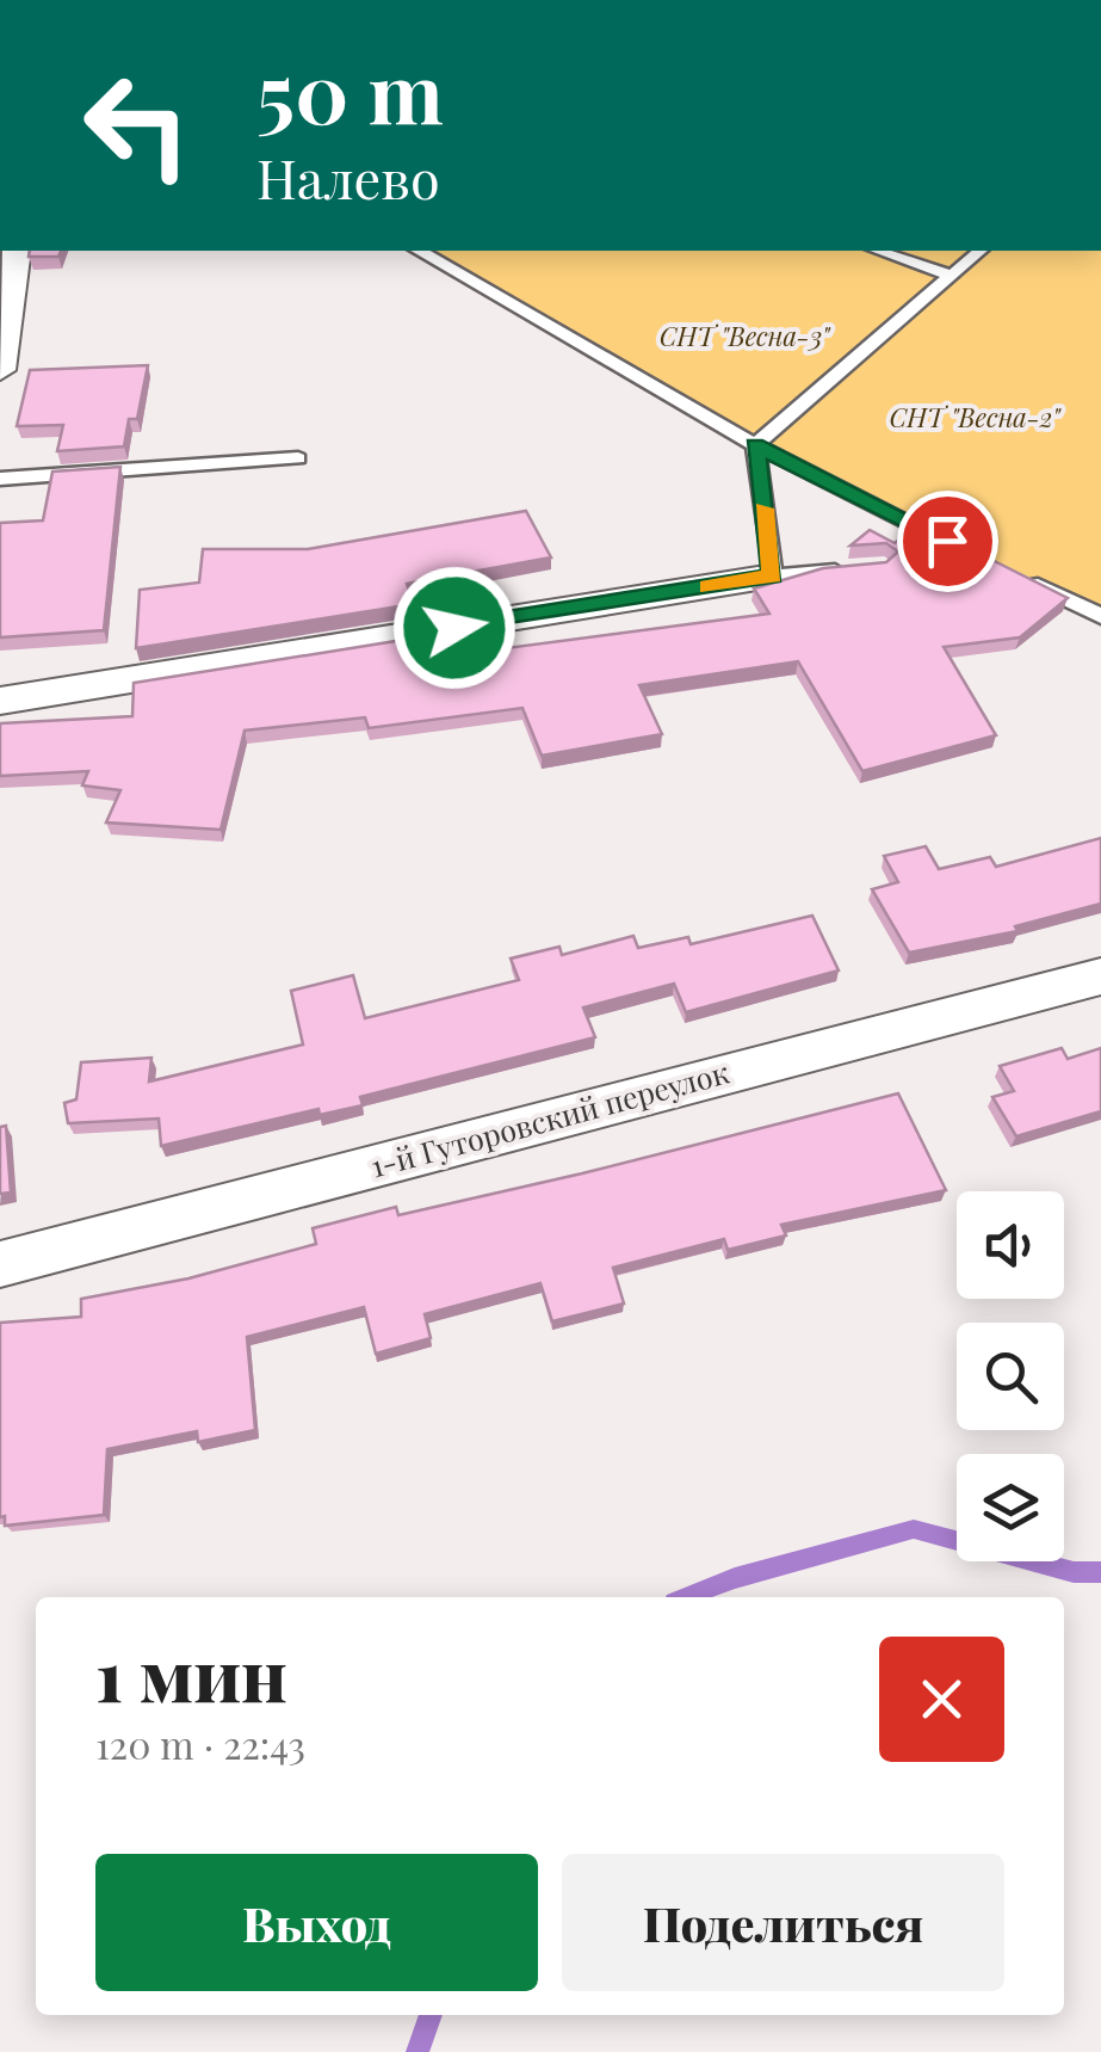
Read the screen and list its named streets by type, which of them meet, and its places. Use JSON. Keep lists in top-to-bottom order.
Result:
{
  "streets": {
    "street": ["1-й Гуторовский переулок"]
  },
  "parks": ["СНТ \"Весна-3\"", "СНТ \"Весна-2\""],
  "page": {
    "turn": ["50 m", "Налево"],
    "heading": ["1 мин", "120 m · 22:43"],
    "buttons": ["Выход", "Поделиться"]
  }
}
